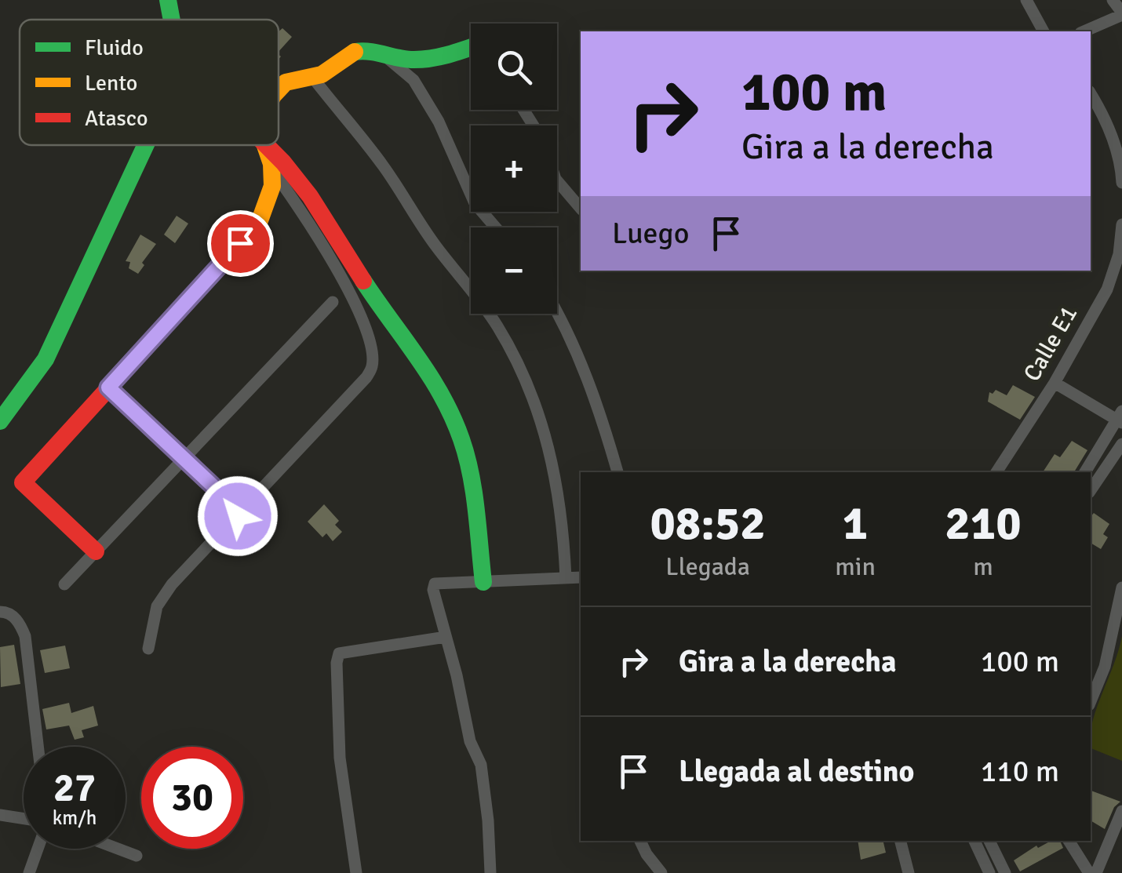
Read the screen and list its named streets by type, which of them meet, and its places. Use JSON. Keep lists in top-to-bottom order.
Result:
{
  "streets": {
    "street": ["Calle E1"]
  },
  "legend": ["Fluido", "Lento", "Atasco"],
  "page": {
    "map_buttons": ["+", "−"],
    "turn": ["100 m", "Gira a la derecha"],
    "then": "Luego",
    "eta": [
      "08:52",
      "Llegada",
      "1",
      "min",
      "210",
      "m"
    ],
    "list": [
      {
        "name": "Gira a la derecha",
        "value": "100 m"
      },
      {
        "name": "Llegada al destino",
        "value": "110 m"
      }
    ],
    "speed": "27 km/h",
    "limit": "30"
  }
}
